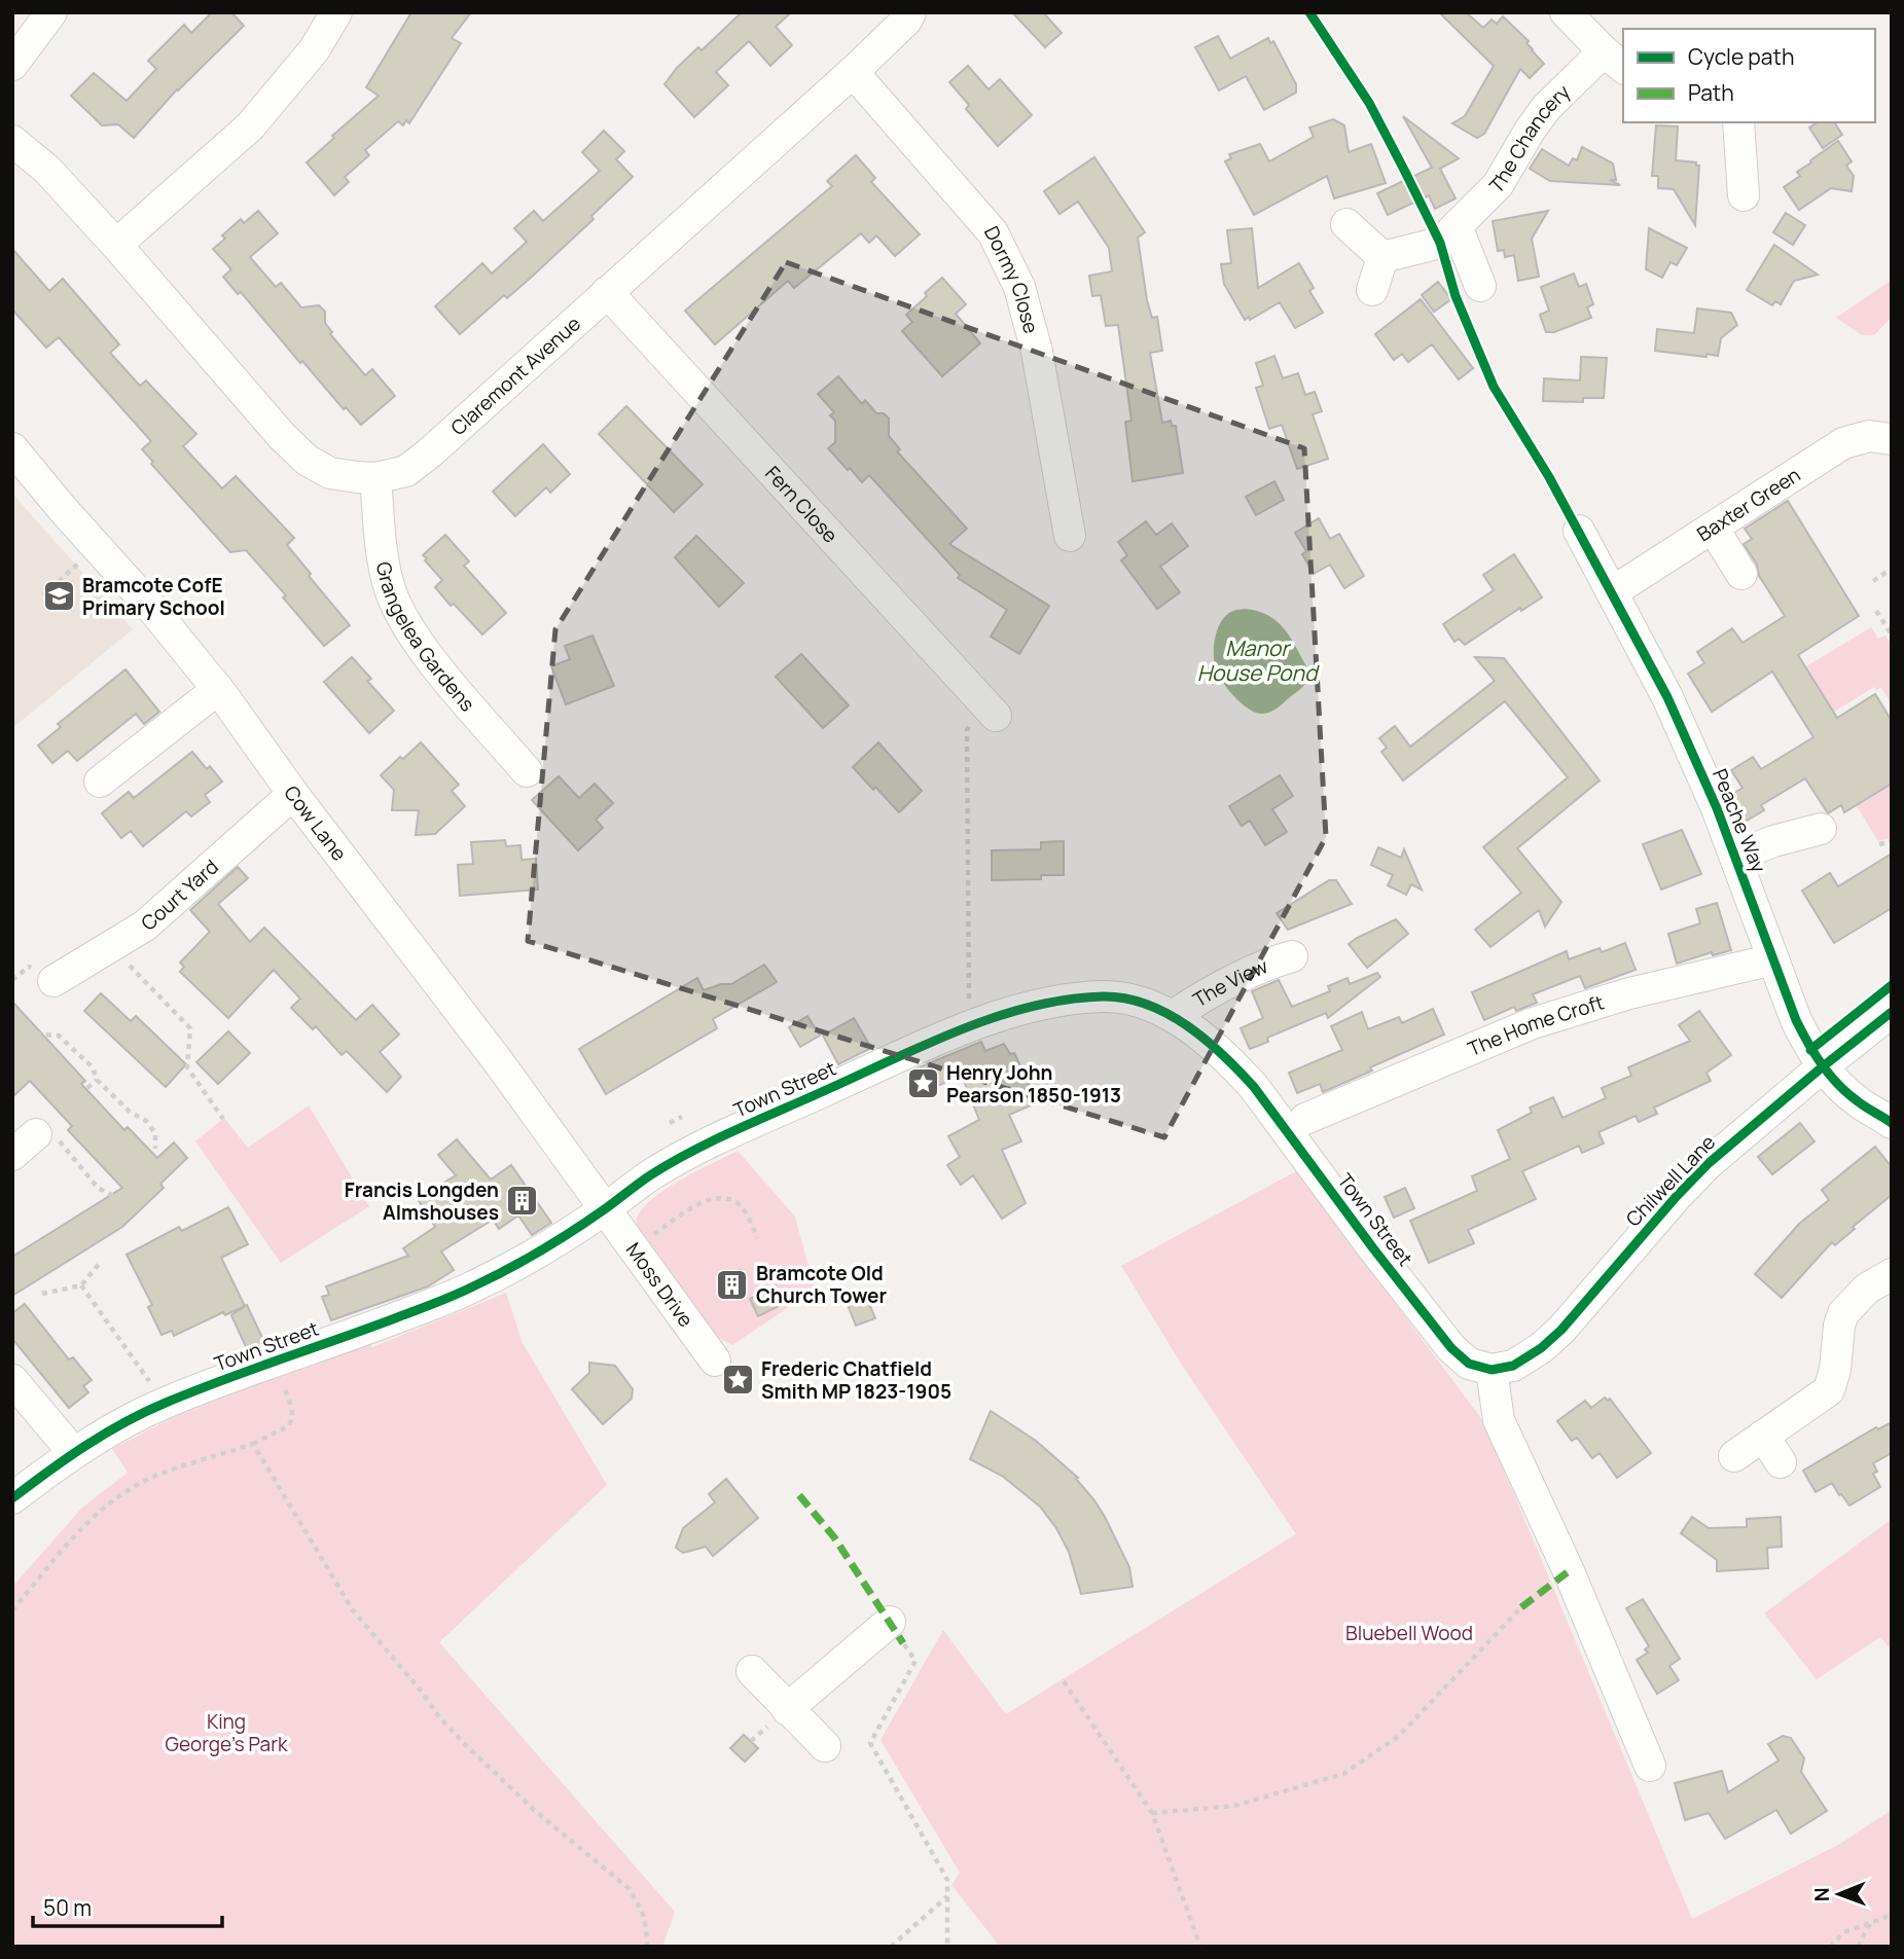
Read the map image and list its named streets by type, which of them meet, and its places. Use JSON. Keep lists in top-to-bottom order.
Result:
{
  "streets": {
    "street": [
      "The Chancery",
      "Dormy Close",
      "Claremont Avenue",
      "Fern Close",
      "Baxter Green",
      "Grangelea Gardens",
      "Peache Way",
      "Cow Lane",
      "Court Yard",
      "The View",
      "The Home Croft",
      "Town Street",
      "Chilwell Lane",
      "Moss Drive"
    ]
  },
  "crossings": [
    ["Dormy Close", "Claremont Avenue"],
    ["Claremont Avenue", "Fern Close"],
    ["Claremont Avenue", "Grangelea Gardens"],
    ["Baxter Green", "Peache Way"],
    ["Peache Way", "The Home Croft"],
    ["Peache Way", "Chilwell Lane"],
    ["Cow Lane", "Court Yard"],
    ["Cow Lane", "Town Street"],
    ["Cow Lane", "Moss Drive"],
    ["The View", "Town Street"],
    ["Town Street", "Chilwell Lane"],
    ["Town Street", "Moss Drive"]
  ],
  "water": ["Manor House Pond"],
  "parks": ["Bluebell Wood", "King George's Park"],
  "places": {
    "school or university": ["Bramcote CofE Primary School"],
    "place": ["Henry John Pearson 1850-1913", "Frederic Chatfield Smith MP 1823-1905"],
    "building": ["Francis Longden Almshouses", "Bramcote Old Church Tower"]
  },
  "legend": ["Cycle path", "Path"],
  "scale_bar": "50 m",
  "north": "left"
}
